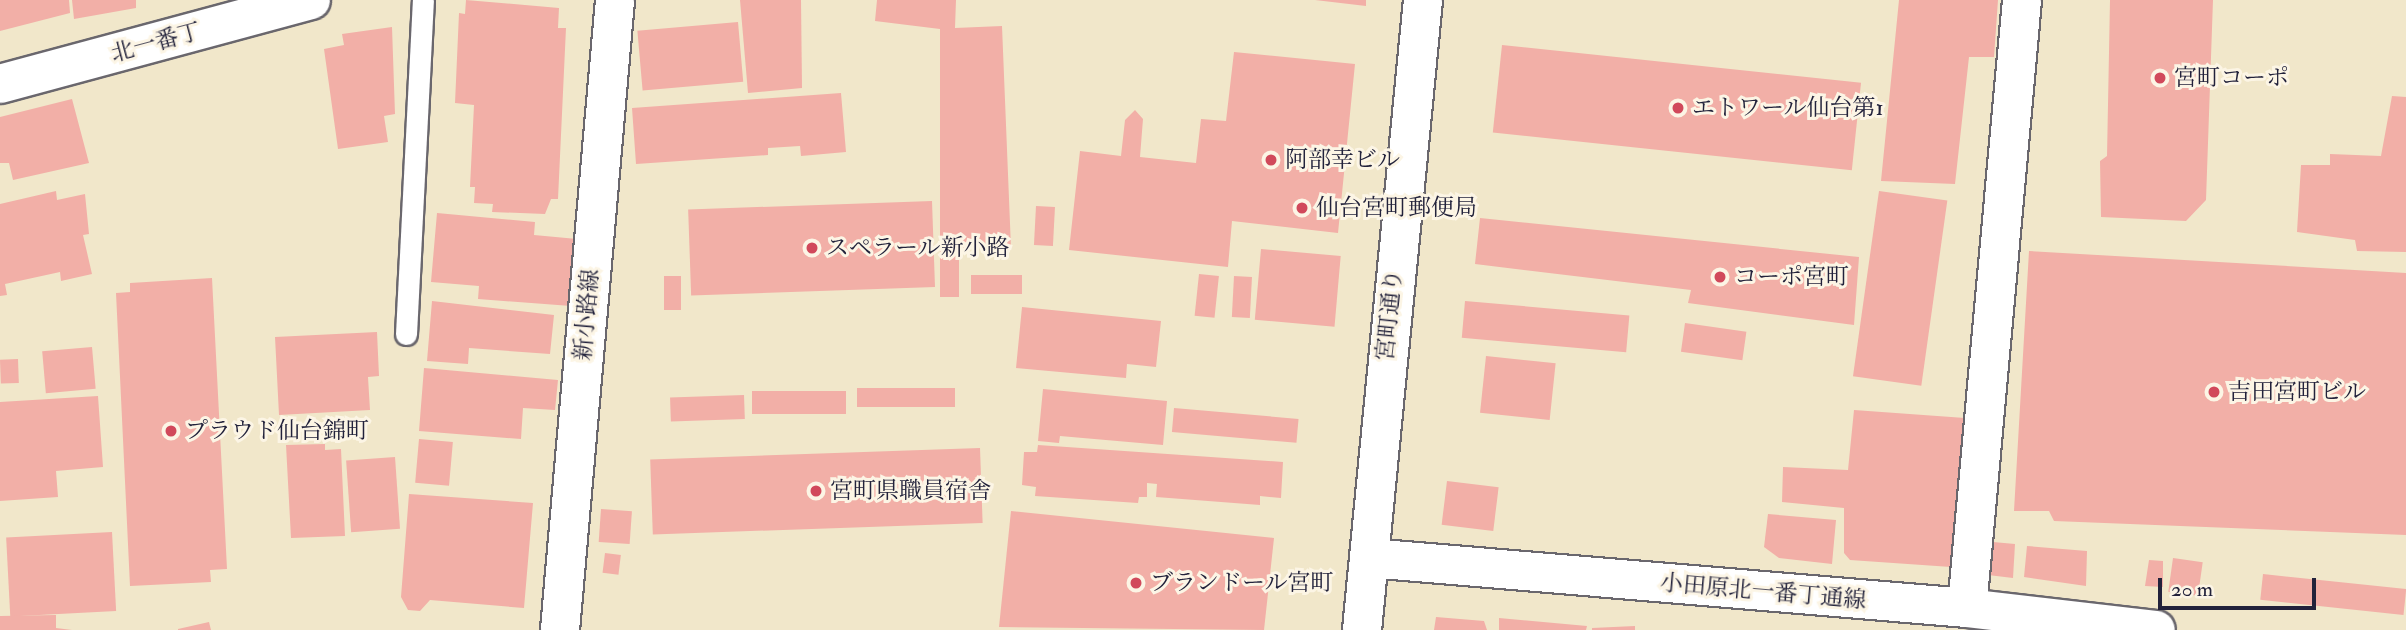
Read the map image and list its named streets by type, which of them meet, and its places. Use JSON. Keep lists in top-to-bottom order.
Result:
{
  "streets": {
    "street": [
      "北一番丁",
      "新小路線",
      "宮町通り",
      "小田原北一番丁通線"
    ]
  },
  "crossings": [
    ["宮町通り", "小田原北一番丁通線"]
  ],
  "places": [
    "宮町コーポ",
    "エトワール仙台第1",
    "阿部幸ビル",
    "仙台宮町郵便局",
    "スペラール新小路",
    "コーポ宮町",
    "吉田宮町ビル",
    "プラウド仙台錦町",
    "宮町県職員宿舎",
    "ブランドール宮町"
  ],
  "scale_bar": "20 m"
}
